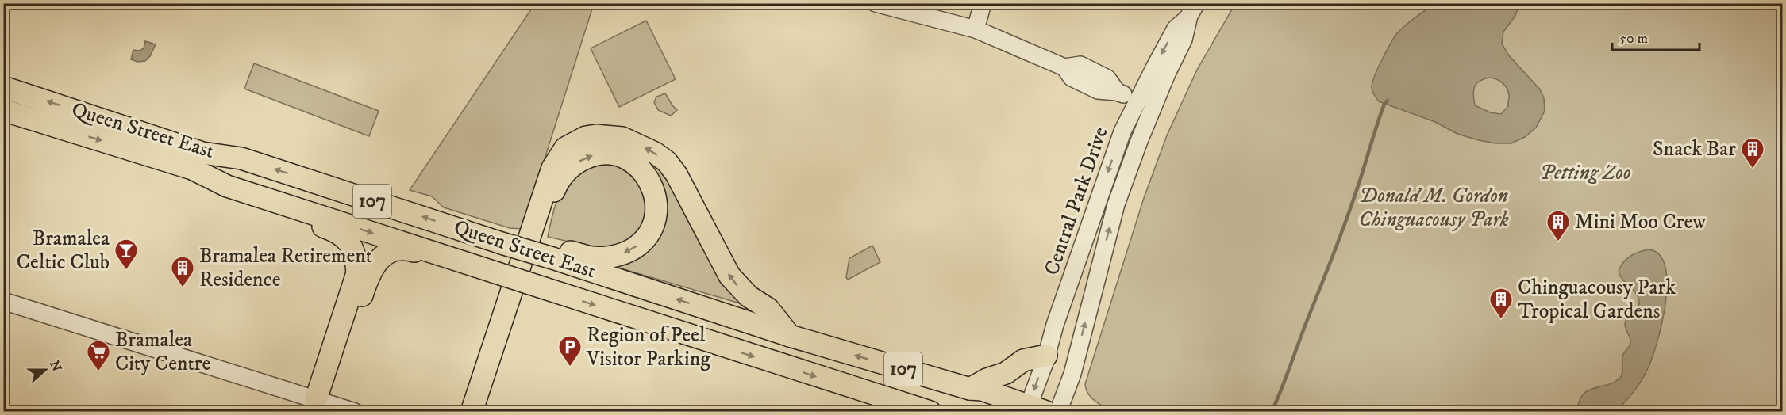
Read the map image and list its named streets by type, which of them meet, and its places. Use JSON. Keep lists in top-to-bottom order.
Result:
{
  "streets": {
    "main road": ["Queen Street East", "107"],
    "street": ["Central Park Drive"]
  },
  "crossings": [
    ["Queen Street East", "Central Park Drive"]
  ],
  "parks": ["Petting Zoo", "Donald M. Gordon Chinguacousy Park"],
  "places": {
    "building": [
      "Snack Bar",
      "Mini Moo Crew",
      "Bramalea Retirement Residence",
      "Chinguacousy Park Tropical Gardens"
    ],
    "bar": ["Bramalea Celtic Club"],
    "parking": ["Region of Peel Visitor Parking"],
    "supermarket": ["Bramalea City Centre"]
  },
  "scale_bar": "50 m",
  "north": "right"
}
